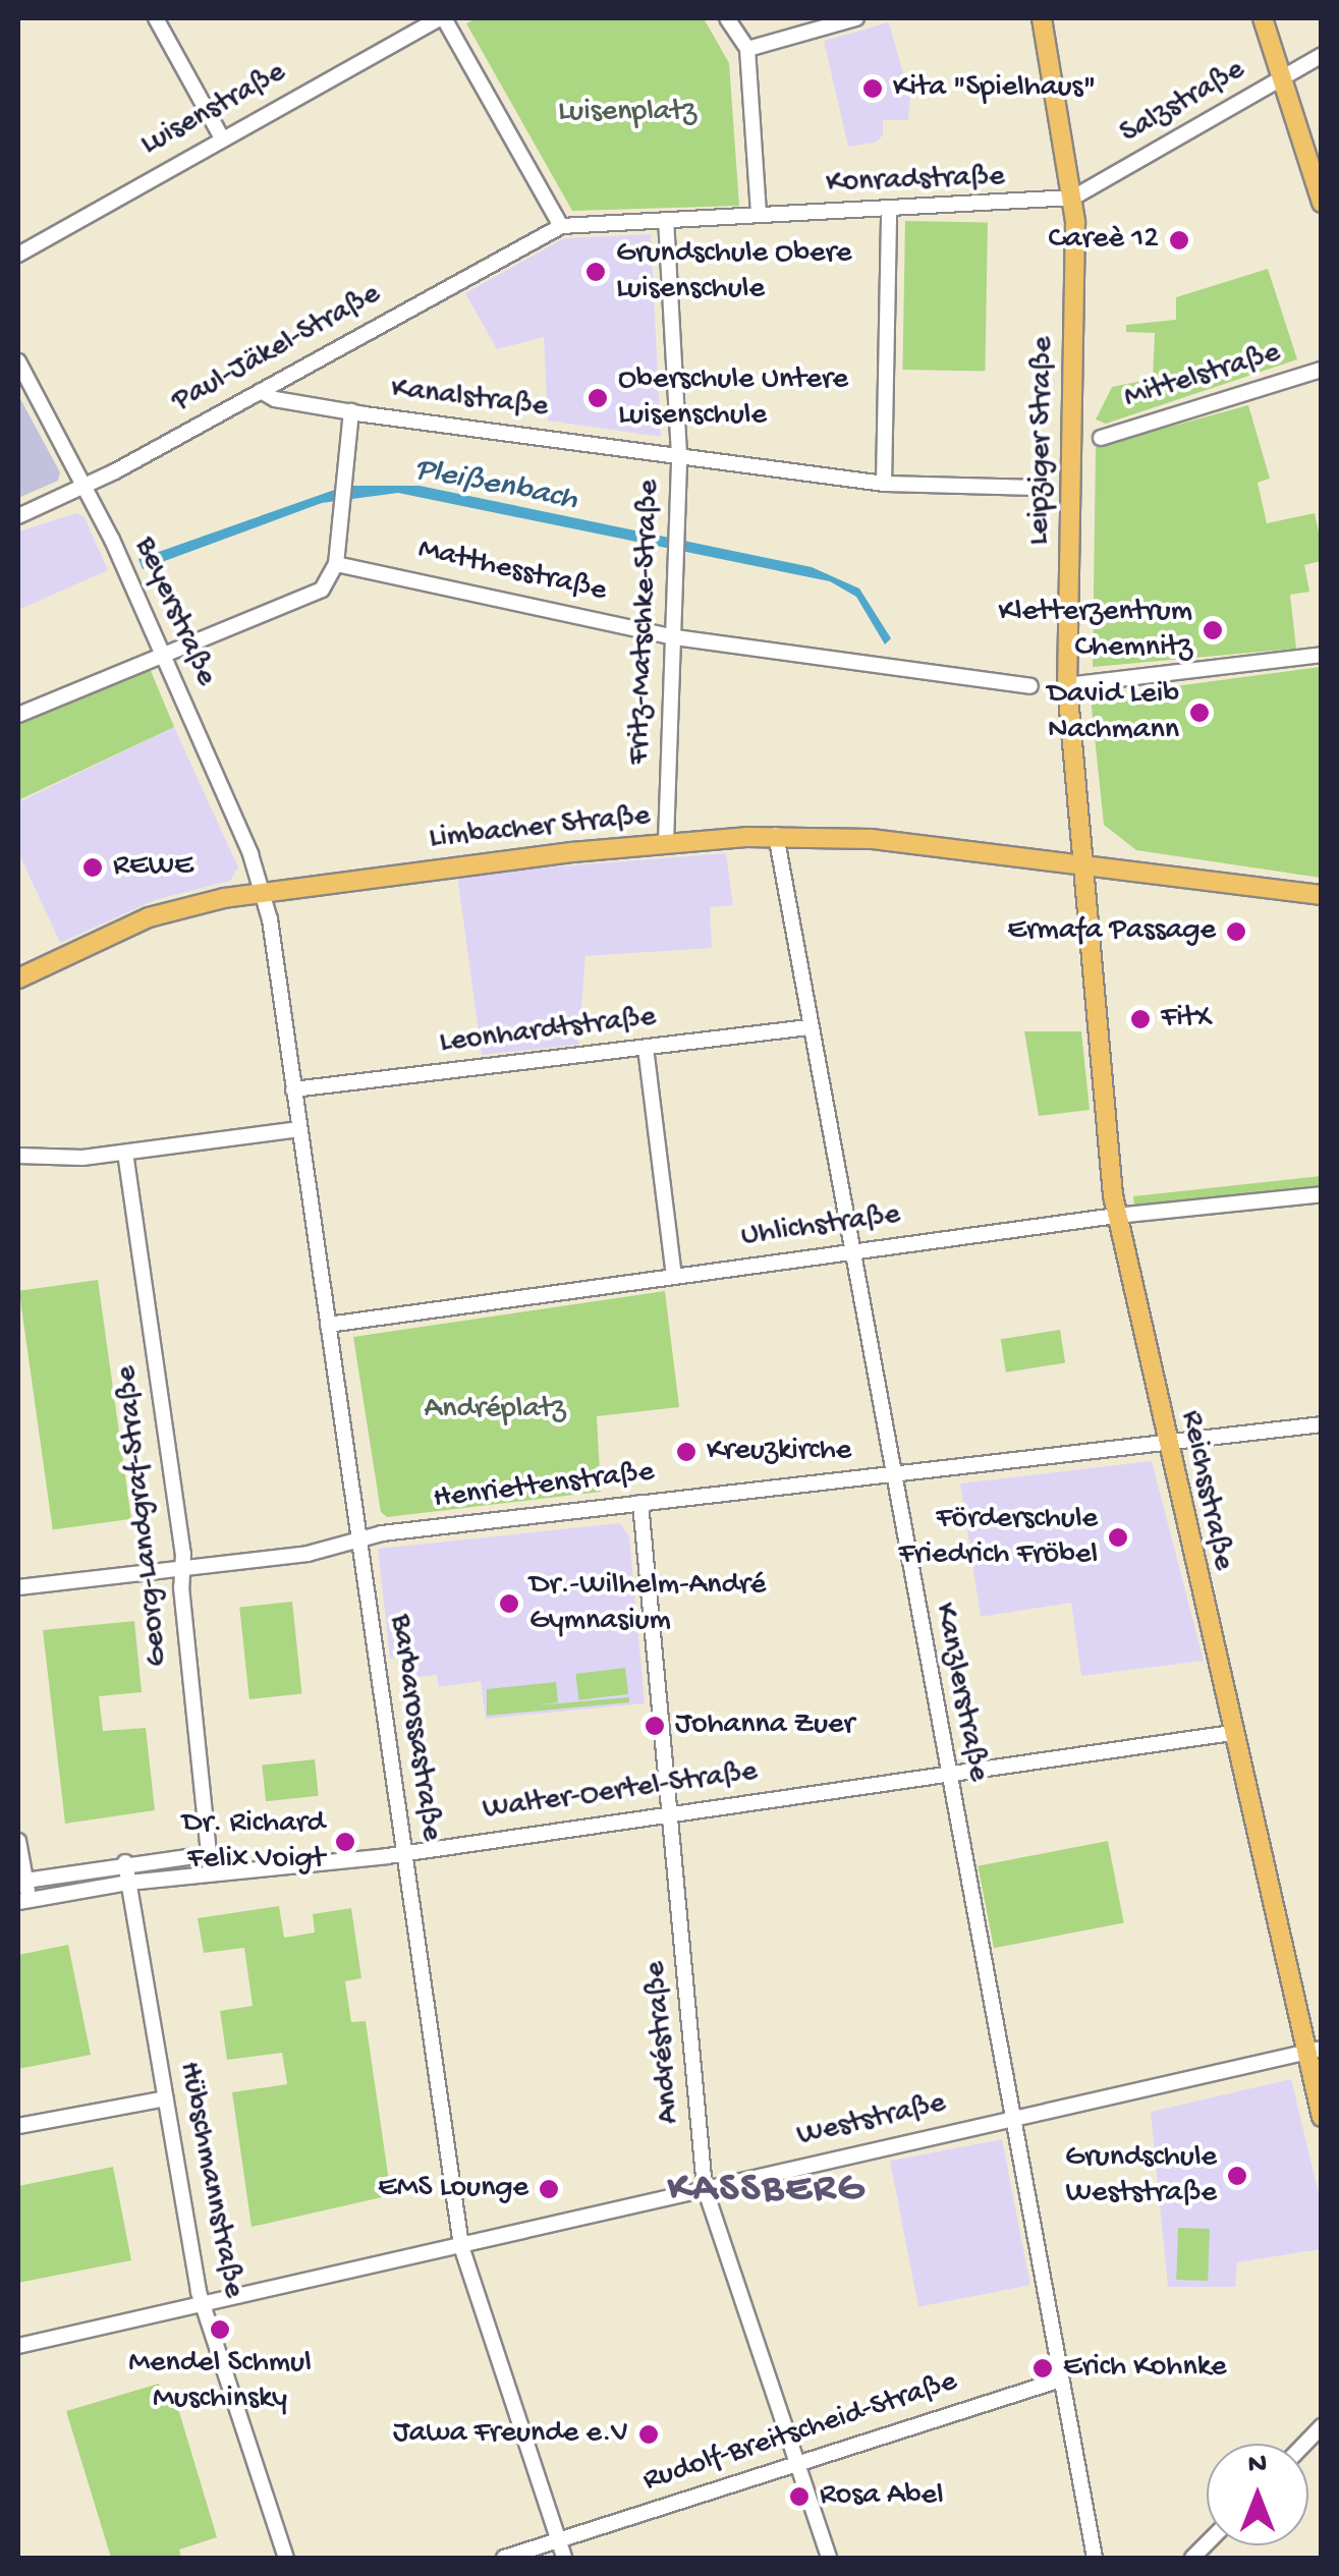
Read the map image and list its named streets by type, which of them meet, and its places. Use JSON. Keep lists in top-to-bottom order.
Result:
{
  "streets": {
    "main road": ["Leipziger Straße", "Limbacher Straße", "Reichsstraße"],
    "street": [
      "Salzstraße",
      "Luisenstraße",
      "Konradstraße",
      "Paul-Jäkel-Straße",
      "Mittelstraße",
      "Kanalstraße",
      "Matthesstraße",
      "Beyerstraße",
      "Fritz-Matschke-Straße",
      "Leonhardtstraße",
      "Uhlichstraße",
      "Henriettenstraße",
      "Georg-Landgraf-Straße",
      "Kanzlerstraße",
      "Barbarossastraße",
      "Walter-Oertel-Straße",
      "Andréstraße",
      "Weststraße",
      "Hübschmannstraße",
      "Rudolf-Breitscheid-Straße"
    ]
  },
  "crossings": [
    ["Salzstraße", "Konradstraße"],
    ["Salzstraße", "Leipziger Straße"],
    ["Konradstraße", "Leipziger Straße"],
    ["Paul-Jäkel-Straße", "Kanalstraße"],
    ["Paul-Jäkel-Straße", "Beyerstraße"],
    ["Kanalstraße", "Fritz-Matschke-Straße"],
    ["Leipziger Straße", "Limbacher Straße"],
    ["Leipziger Straße", "Reichsstraße"],
    ["Matthesstraße", "Fritz-Matschke-Straße"],
    ["Beyerstraße", "Limbacher Straße"],
    ["Beyerstraße", "Barbarossastraße"],
    ["Fritz-Matschke-Straße", "Limbacher Straße"],
    ["Limbacher Straße", "Reichsstraße"],
    ["Limbacher Straße", "Kanzlerstraße"],
    ["Limbacher Straße", "Barbarossastraße"],
    ["Leonhardtstraße", "Kanzlerstraße"],
    ["Leonhardtstraße", "Barbarossastraße"],
    ["Uhlichstraße", "Reichsstraße"],
    ["Uhlichstraße", "Kanzlerstraße"],
    ["Uhlichstraße", "Barbarossastraße"],
    ["Henriettenstraße", "Reichsstraße"],
    ["Henriettenstraße", "Georg-Landgraf-Straße"],
    ["Henriettenstraße", "Kanzlerstraße"],
    ["Henriettenstraße", "Barbarossastraße"],
    ["Henriettenstraße", "Andréstraße"],
    ["Reichsstraße", "Walter-Oertel-Straße"],
    ["Reichsstraße", "Weststraße"],
    ["Georg-Landgraf-Straße", "Walter-Oertel-Straße"],
    ["Kanzlerstraße", "Walter-Oertel-Straße"],
    ["Kanzlerstraße", "Weststraße"],
    ["Kanzlerstraße", "Rudolf-Breitscheid-Straße"],
    ["Barbarossastraße", "Walter-Oertel-Straße"],
    ["Barbarossastraße", "Weststraße"],
    ["Barbarossastraße", "Rudolf-Breitscheid-Straße"],
    ["Walter-Oertel-Straße", "Andréstraße"],
    ["Walter-Oertel-Straße", "Hübschmannstraße"],
    ["Andréstraße", "Weststraße"],
    ["Andréstraße", "Rudolf-Breitscheid-Straße"],
    ["Weststraße", "Hübschmannstraße"]
  ],
  "districts": ["KASSBERG"],
  "water": ["Pleißenbach"],
  "parks": ["Luisenplatz", "Andréplatz"],
  "places": [
    "Kita \"Spielhaus\"",
    "Careè 12",
    "Grundschule Obere Luisenschule",
    "Oberschule Untere Luisenschule",
    "Kletterzentrum Chemnitz",
    "David Leib Nachmann",
    "REWE",
    "Ermafa Passage",
    "FitX",
    "Kreuzkirche",
    "Förderschule Friedrich Fröbel",
    "Dr.-Wilhelm-André Gymnasium",
    "Johanna Zuer",
    "Dr. Richard Felix Voigt",
    "Grundschule Weststraße",
    "EMS Lounge",
    "Mendel Schmul Muschinsky",
    "Erich Kohnke",
    "Jawa Freunde e.V",
    "Rosa Abel"
  ],
  "north": "top"
}
